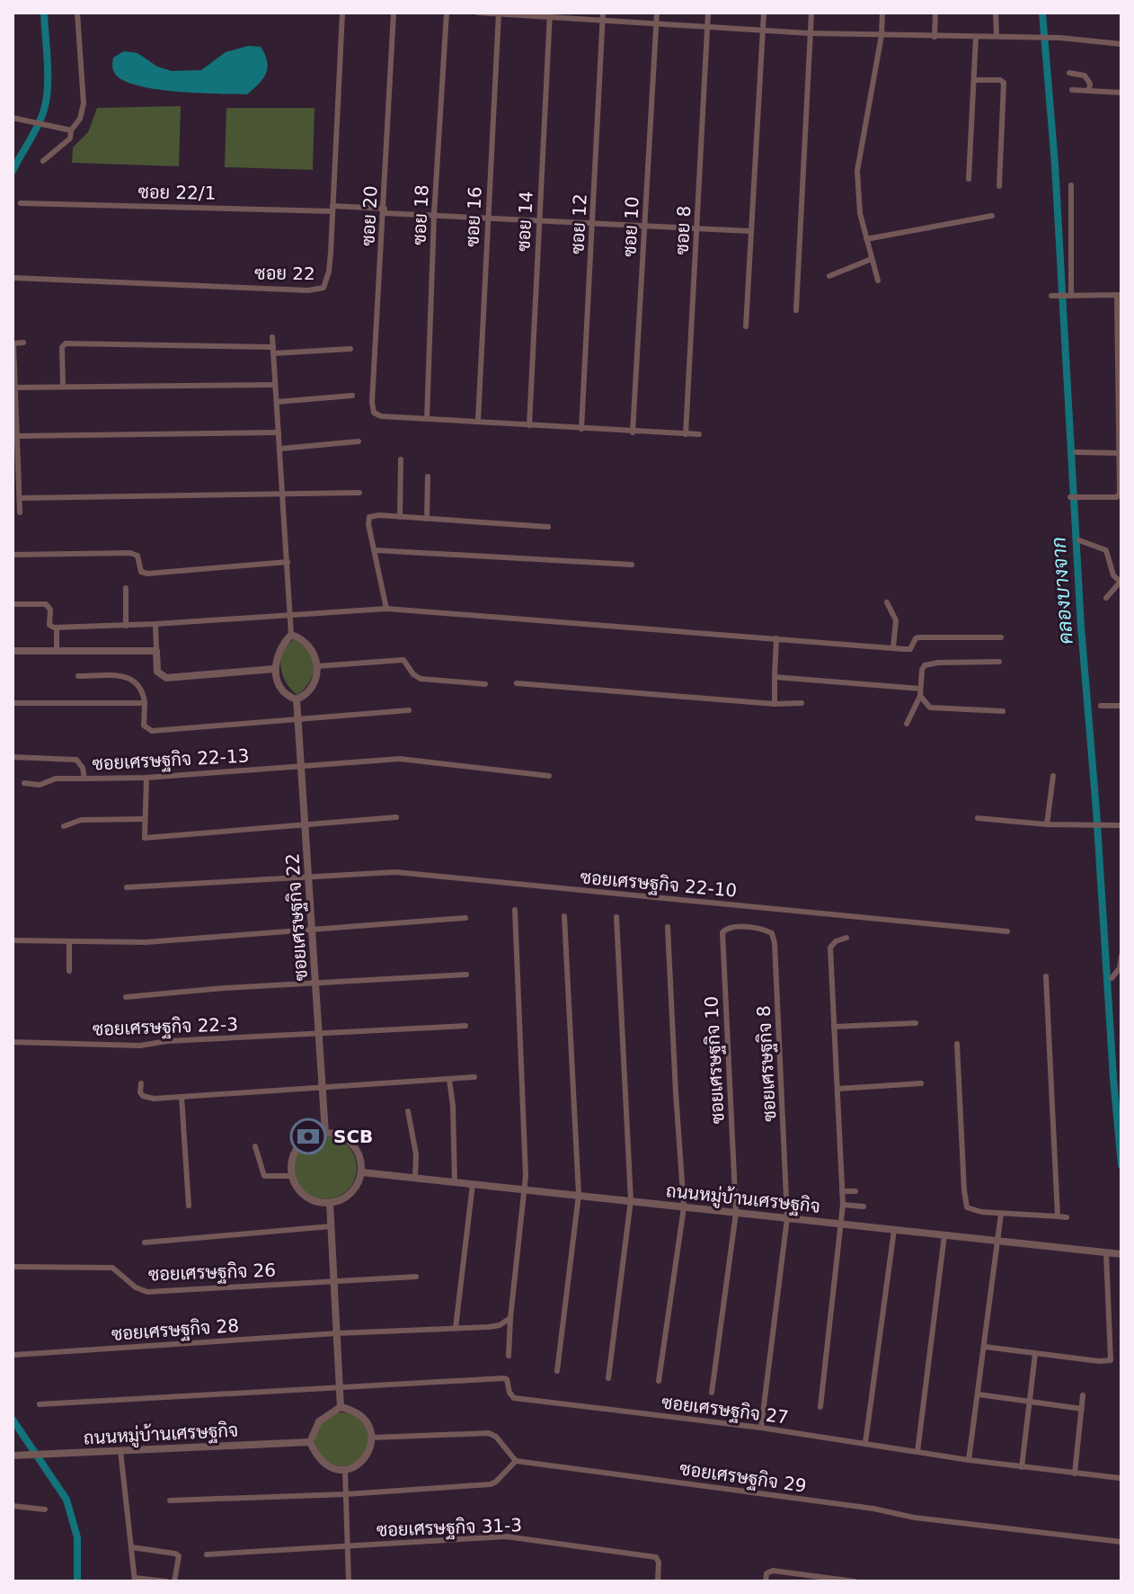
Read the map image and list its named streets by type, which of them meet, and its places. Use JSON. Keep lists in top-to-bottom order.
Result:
{
  "streets": {
    "street": [
      "ซอย 22/1",
      "ซอย 18",
      "ซอย 20",
      "ซอย 16",
      "ซอย 14",
      "ซอย 12",
      "ซอย 10",
      "ซอย 8",
      "ซอย 22",
      "ซอยเศรษฐกิจ 22-13",
      "ซอยเศรษฐกิจ 22-10",
      "ซอยเศรษฐกิจ 22",
      "ซอยเศรษฐกิจ 22-3",
      "ซอยเศรษฐกิจ 10",
      "ซอยเศรษฐกิจ 8",
      "ถนนหมู่บ้านเศรษฐกิจ",
      "ซอยเศรษฐกิจ 26",
      "ซอยเศรษฐกิจ 28",
      "ซอยเศรษฐกิจ 27",
      "ซอยเศรษฐกิจ 29",
      "ซอยเศรษฐกิจ 31-3"
    ]
  },
  "crossings": [
    ["ซอย 22/1", "ซอย 18"],
    ["ซอย 22/1", "ซอย 20"],
    ["ซอย 22/1", "ซอย 16"],
    ["ซอย 22/1", "ซอย 14"],
    ["ซอย 22/1", "ซอย 12"],
    ["ซอย 22/1", "ซอย 10"],
    ["ซอย 22/1", "ซอย 8"],
    ["ซอย 22/1", "ซอย 22"],
    ["ซอย 18", "ซอย 20"],
    ["ซอยเศรษฐกิจ 22-13", "ซอยเศรษฐกิจ 22"],
    ["ซอยเศรษฐกิจ 22-10", "ซอยเศรษฐกิจ 22"],
    ["ซอยเศรษฐกิจ 22", "ซอยเศรษฐกิจ 22-3"],
    ["ซอยเศรษฐกิจ 22", "ถนนหมู่บ้านเศรษฐกิจ"],
    ["ซอยเศรษฐกิจ 10", "ซอยเศรษฐกิจ 8"],
    ["ซอยเศรษฐกิจ 10", "ถนนหมู่บ้านเศรษฐกิจ"],
    ["ซอยเศรษฐกิจ 8", "ถนนหมู่บ้านเศรษฐกิจ"]
  ],
  "water": ["คลองบางจาก"],
  "places": {
    "bank": ["SCB"]
  }
}
